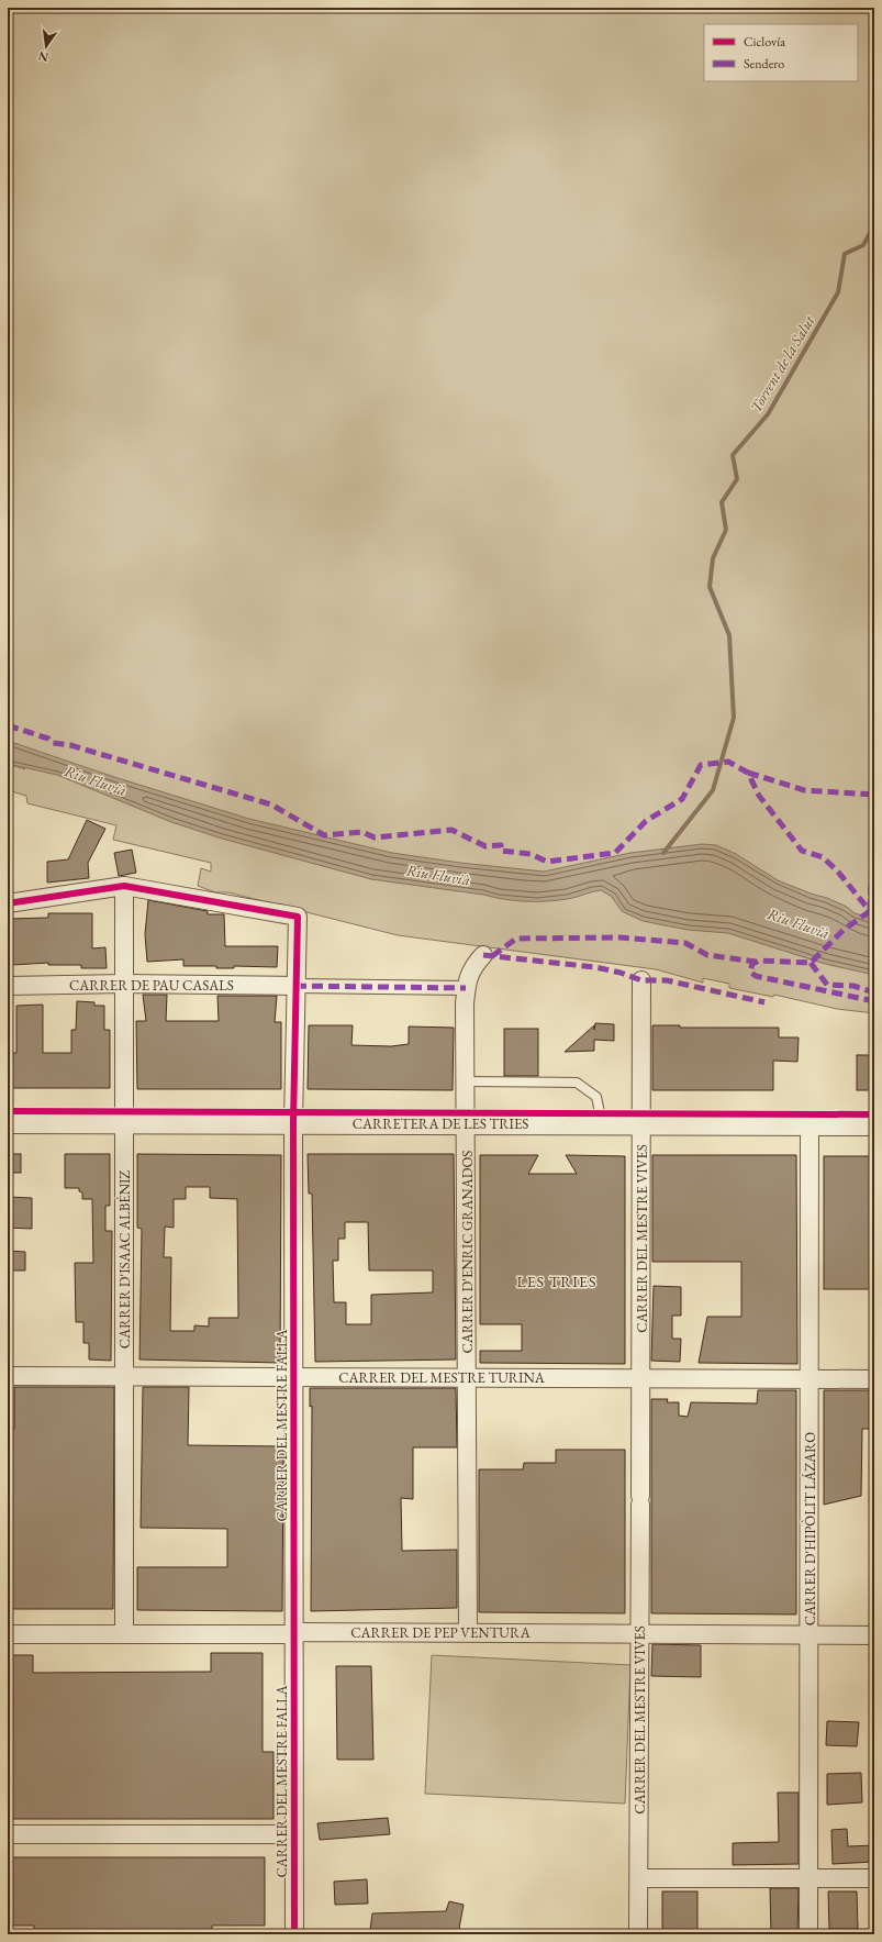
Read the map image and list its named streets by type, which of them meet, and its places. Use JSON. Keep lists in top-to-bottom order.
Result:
{
  "streets": {
    "street": [
      "CARRER DE PAU CASALS",
      "CARRETERA DE LES TRIES",
      "CARRER DEL MESTRE VIVES",
      "CARRER D'ENRIC GRANADOS",
      "CARRER D'ISAAC ALBÉNIZ",
      "CARRER DEL MESTRE TURINA",
      "CARRER DEL MESTRE FALLA",
      "CARRER D'HIPÒLIT LÁZARO",
      "CARRER DE PEP VENTURA"
    ]
  },
  "crossings": [
    ["CARRER DE PAU CASALS", "CARRER D'ISAAC ALBÉNIZ"],
    ["CARRER DE PAU CASALS", "CARRER DEL MESTRE FALLA"],
    ["CARRETERA DE LES TRIES", "CARRER DEL MESTRE VIVES"],
    ["CARRETERA DE LES TRIES", "CARRER D'ENRIC GRANADOS"],
    ["CARRETERA DE LES TRIES", "CARRER D'ISAAC ALBÉNIZ"],
    ["CARRETERA DE LES TRIES", "CARRER DEL MESTRE FALLA"],
    ["CARRETERA DE LES TRIES", "CARRER D'HIPÒLIT LÁZARO"],
    ["CARRER DEL MESTRE VIVES", "CARRER DEL MESTRE TURINA"],
    ["CARRER DEL MESTRE VIVES", "CARRER DE PEP VENTURA"],
    ["CARRER D'ENRIC GRANADOS", "CARRER DEL MESTRE TURINA"],
    ["CARRER D'ENRIC GRANADOS", "CARRER DE PEP VENTURA"],
    ["CARRER D'ISAAC ALBÉNIZ", "CARRER DEL MESTRE TURINA"],
    ["CARRER D'ISAAC ALBÉNIZ", "CARRER DEL MESTRE FALLA"],
    ["CARRER D'ISAAC ALBÉNIZ", "CARRER DE PEP VENTURA"],
    ["CARRER DEL MESTRE TURINA", "CARRER DEL MESTRE FALLA"],
    ["CARRER DEL MESTRE TURINA", "CARRER D'HIPÒLIT LÁZARO"],
    ["CARRER DEL MESTRE FALLA", "CARRER DE PEP VENTURA"],
    ["CARRER D'HIPÒLIT LÁZARO", "CARRER DE PEP VENTURA"]
  ],
  "districts": ["LES TRIES"],
  "water": ["Torrent de la Salut", "Riu Fluvià"],
  "legend": ["Ciclovía", "Sendero"],
  "north": "bottom"
}
